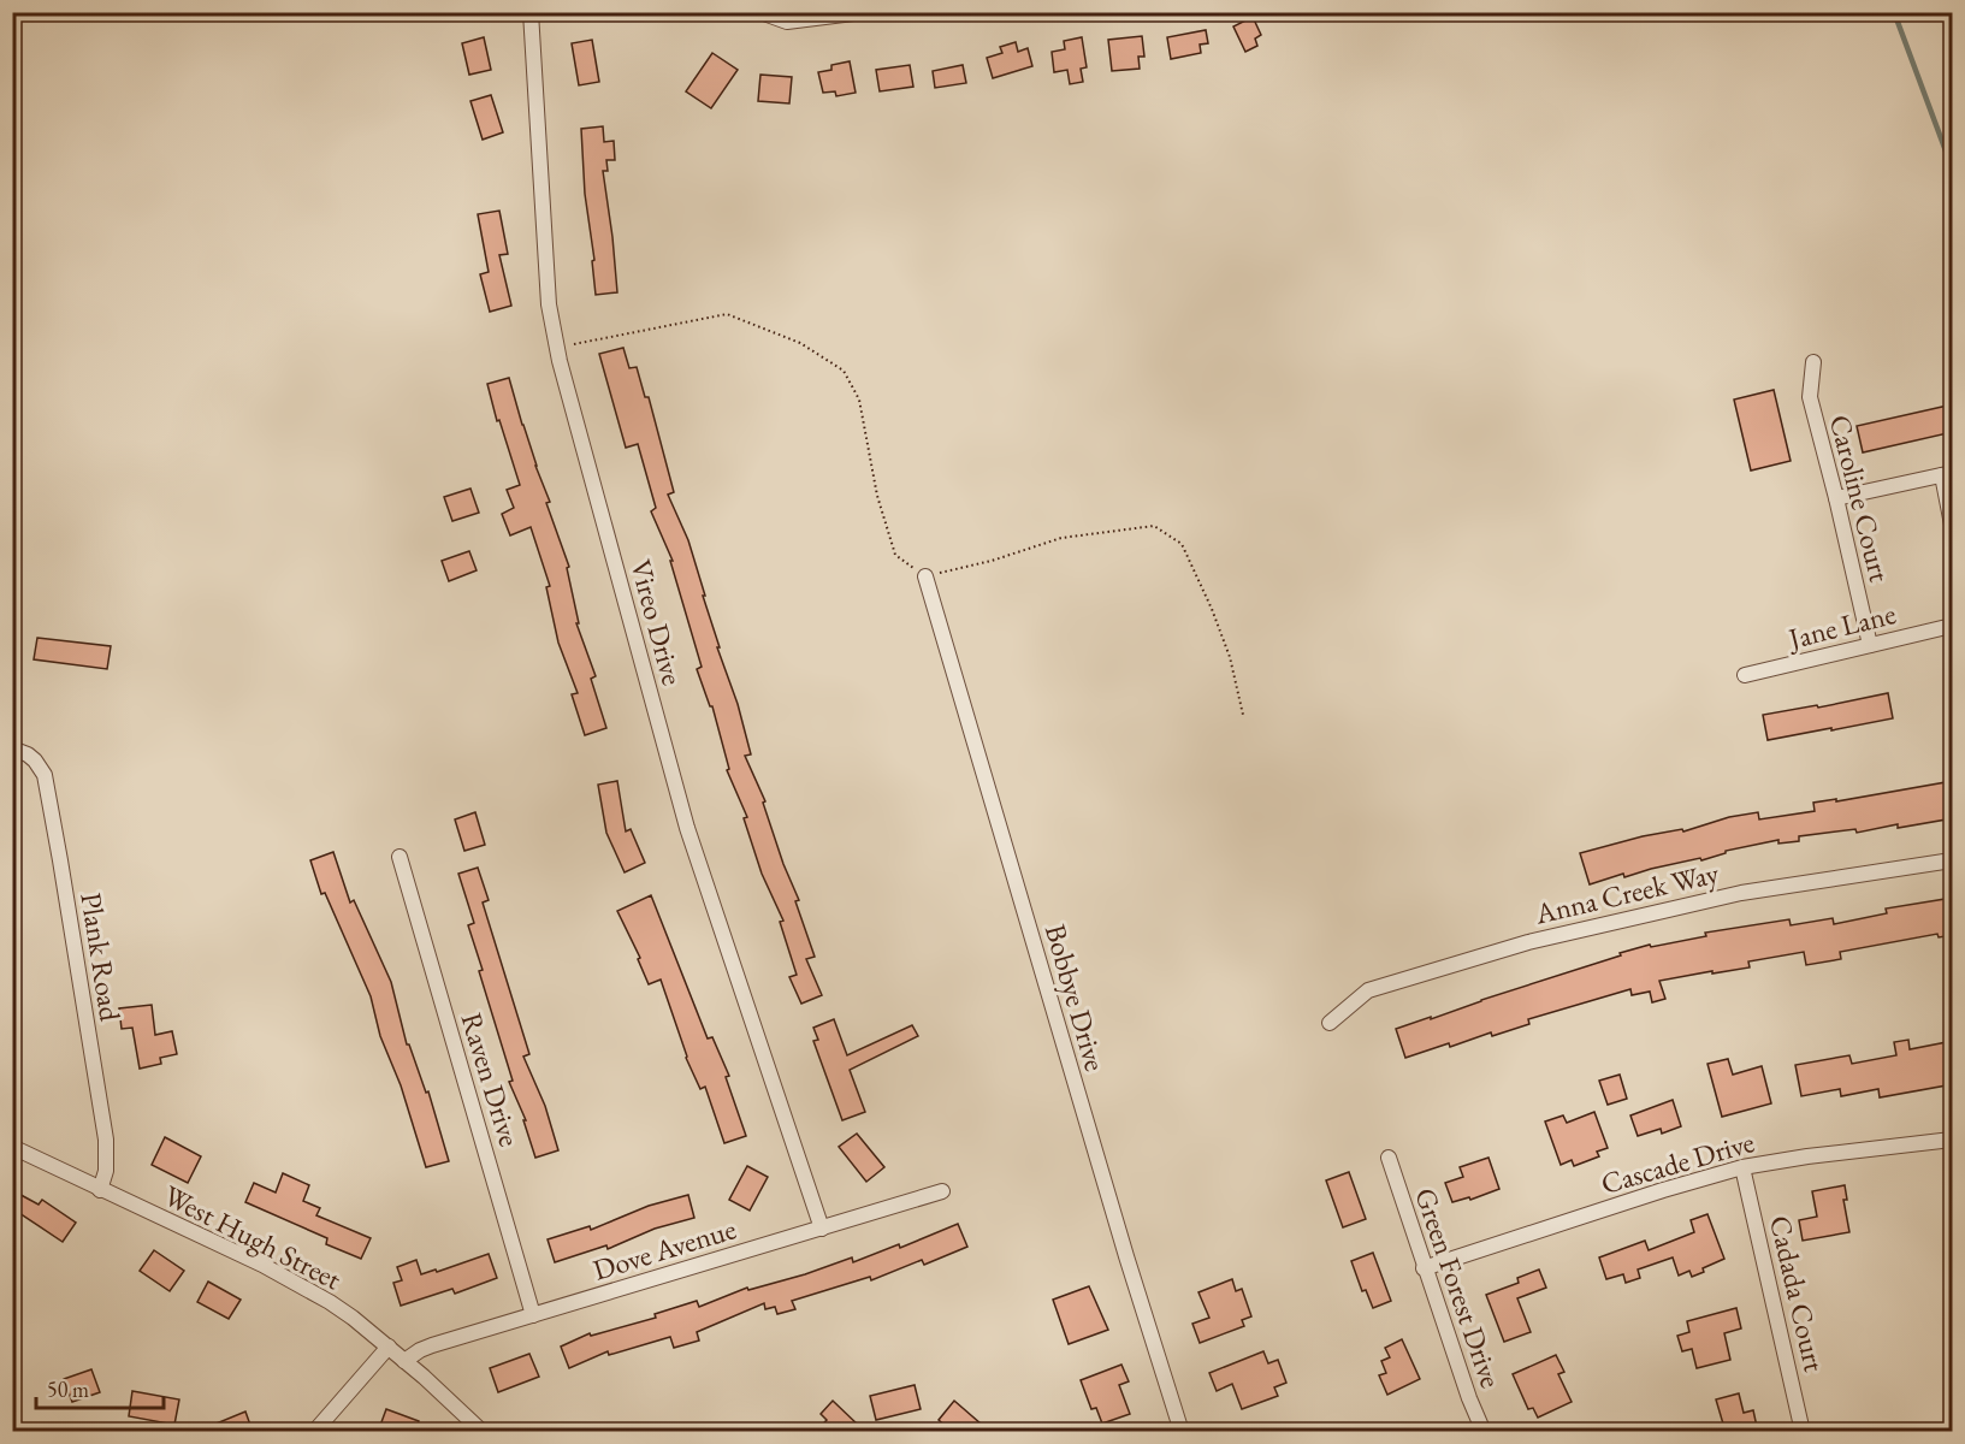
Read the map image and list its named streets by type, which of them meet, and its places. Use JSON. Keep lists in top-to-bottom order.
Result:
{
  "streets": {
    "street": [
      "Caroline Court",
      "Vireo Drive",
      "Jane Lane",
      "Anna Creek Way",
      "Plank Road",
      "Bobbye Drive",
      "Raven Drive",
      "Cascade Drive",
      "West Hugh Street",
      "Dove Avenue",
      "Green Forest Drive",
      "Cadada Court"
    ]
  },
  "crossings": [
    ["Caroline Court", "Jane Lane"],
    ["Vireo Drive", "Dove Avenue"],
    ["Plank Road", "West Hugh Street"],
    ["Raven Drive", "Dove Avenue"],
    ["Cascade Drive", "Green Forest Drive"],
    ["Cascade Drive", "Cadada Court"],
    ["West Hugh Street", "Dove Avenue"]
  ],
  "scale_bar": "50 m"
}
